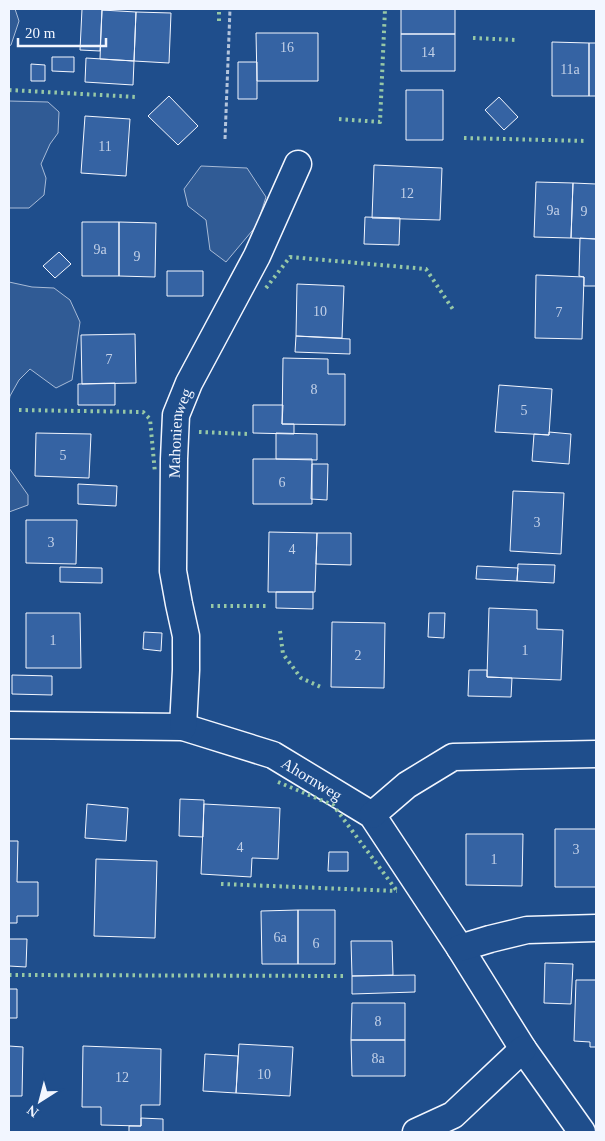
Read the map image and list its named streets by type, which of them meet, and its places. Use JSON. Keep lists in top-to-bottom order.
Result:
{
  "streets": {
    "street": ["Mahonienweg", "Ahornweg"]
  },
  "crossings": [
    ["Mahonienweg", "Ahornweg"]
  ],
  "house_numbers": [
    "16",
    "14",
    "11a",
    "11",
    "12",
    "9a",
    "9",
    "9a",
    "9",
    "10",
    "7",
    "7",
    "8",
    "5",
    "5",
    "6",
    "3",
    "3",
    "4",
    "1",
    "1",
    "2",
    "4",
    "3",
    "1",
    "6a",
    "6",
    "8",
    "8a",
    "10",
    "12"
  ],
  "scale_bar": "20 m",
  "north": "bottom left"
}
